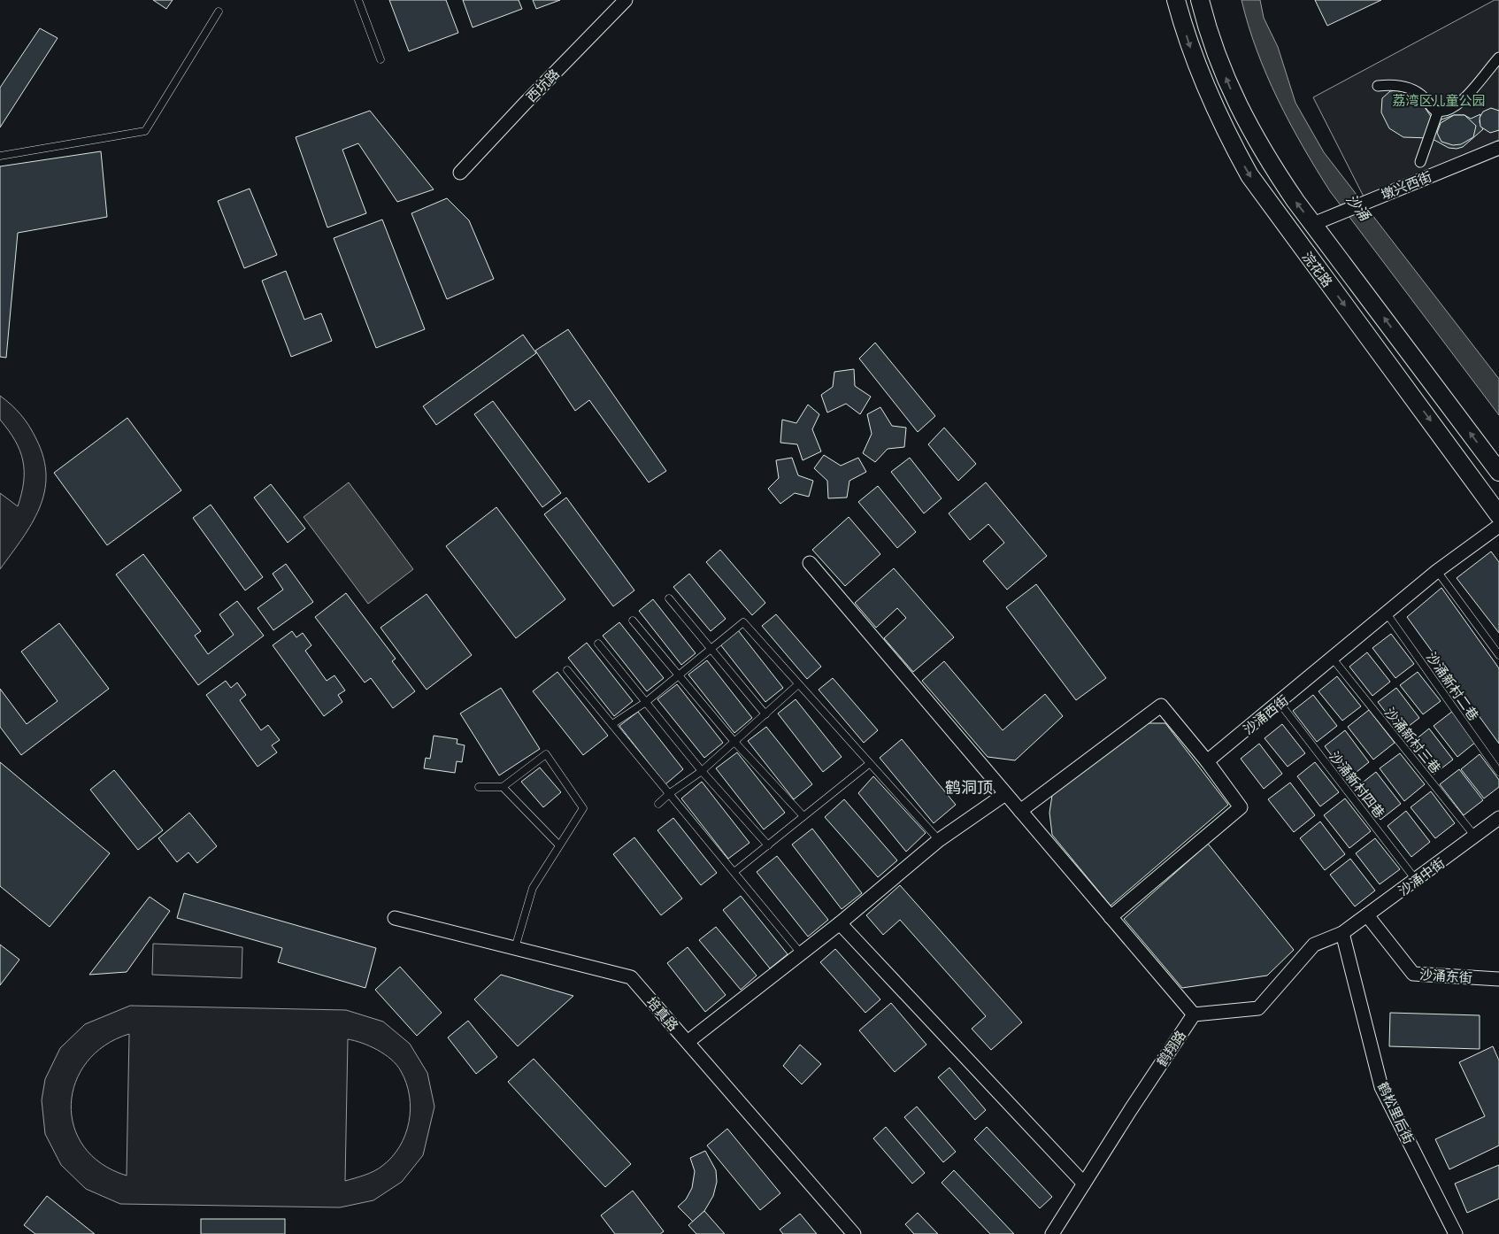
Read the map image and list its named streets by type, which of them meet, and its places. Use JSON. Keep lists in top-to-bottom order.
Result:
{
  "streets": {
    "main road": ["浣花路"],
    "street": [
      "西坑路",
      "墩兴西街",
      "沙涌西街",
      "沙涌中街",
      "沙涌东街",
      "培真路",
      "鹤翔路",
      "鹤松里后街"
    ],
    "lane": ["沙涌新村二巷", "沙涌新村三巷", "沙涌新村四巷"]
  },
  "crossings": [
    ["墩兴西街", "浣花路"],
    ["沙涌新村二巷", "沙涌西街"],
    ["沙涌西街", "沙涌新村三巷"],
    ["沙涌西街", "沙涌新村四巷"],
    ["沙涌新村三巷", "沙涌中街"],
    ["沙涌新村四巷", "沙涌中街"],
    ["沙涌中街", "沙涌东街"],
    ["沙涌中街", "鹤松里后街"]
  ],
  "districts": ["鹤洞顶"],
  "water": ["沙涌"],
  "parks": ["荔湾区儿童公园"]
}
